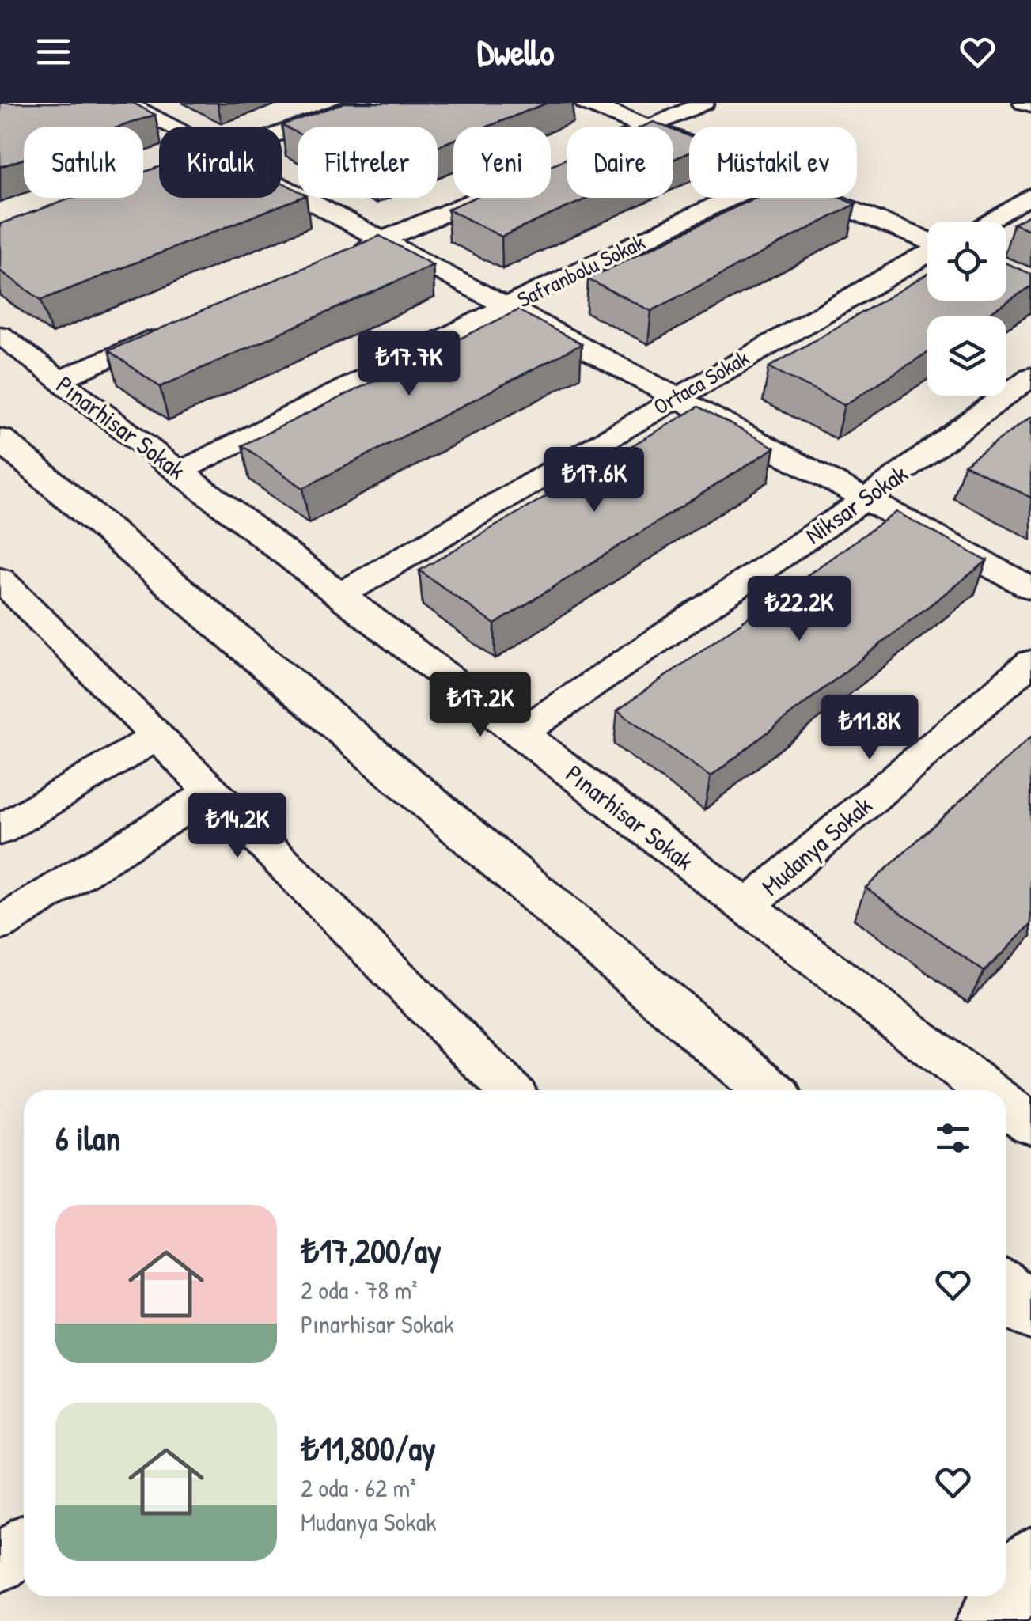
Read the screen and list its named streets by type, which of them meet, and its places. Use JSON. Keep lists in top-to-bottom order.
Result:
{
  "streets": {
    "street": [
      "Safranbolu Sokak",
      "Ortaca Sokak",
      "Pınarhisar Sokak",
      "Niksar Sokak",
      "Mudanya Sokak"
    ]
  },
  "crossings": [
    ["Safranbolu Sokak", "Pınarhisar Sokak"],
    ["Ortaca Sokak", "Pınarhisar Sokak"],
    ["Pınarhisar Sokak", "Niksar Sokak"],
    ["Pınarhisar Sokak", "Mudanya Sokak"]
  ],
  "page": {
    "header": "Dwello",
    "chip": [
      "Satılık",
      "Kiralık",
      "Filtreler",
      "Yeni",
      "Daire",
      "Müstakil ev"
    ],
    "price": [
      "₺17.7K",
      "₺17.6K",
      "₺22.2K",
      "₺17.2K",
      "₺11.8K",
      "₺14.2K"
    ],
    "heading": "6 ilan",
    "list": [
      {
        "name": "₺17,200/ay",
        "note": "2 oda · 78 m² · Pınarhisar Sokak"
      },
      {
        "name": "₺11,800/ay",
        "note": "2 oda · 62 m² · Mudanya Sokak"
      }
    ]
  }
}
